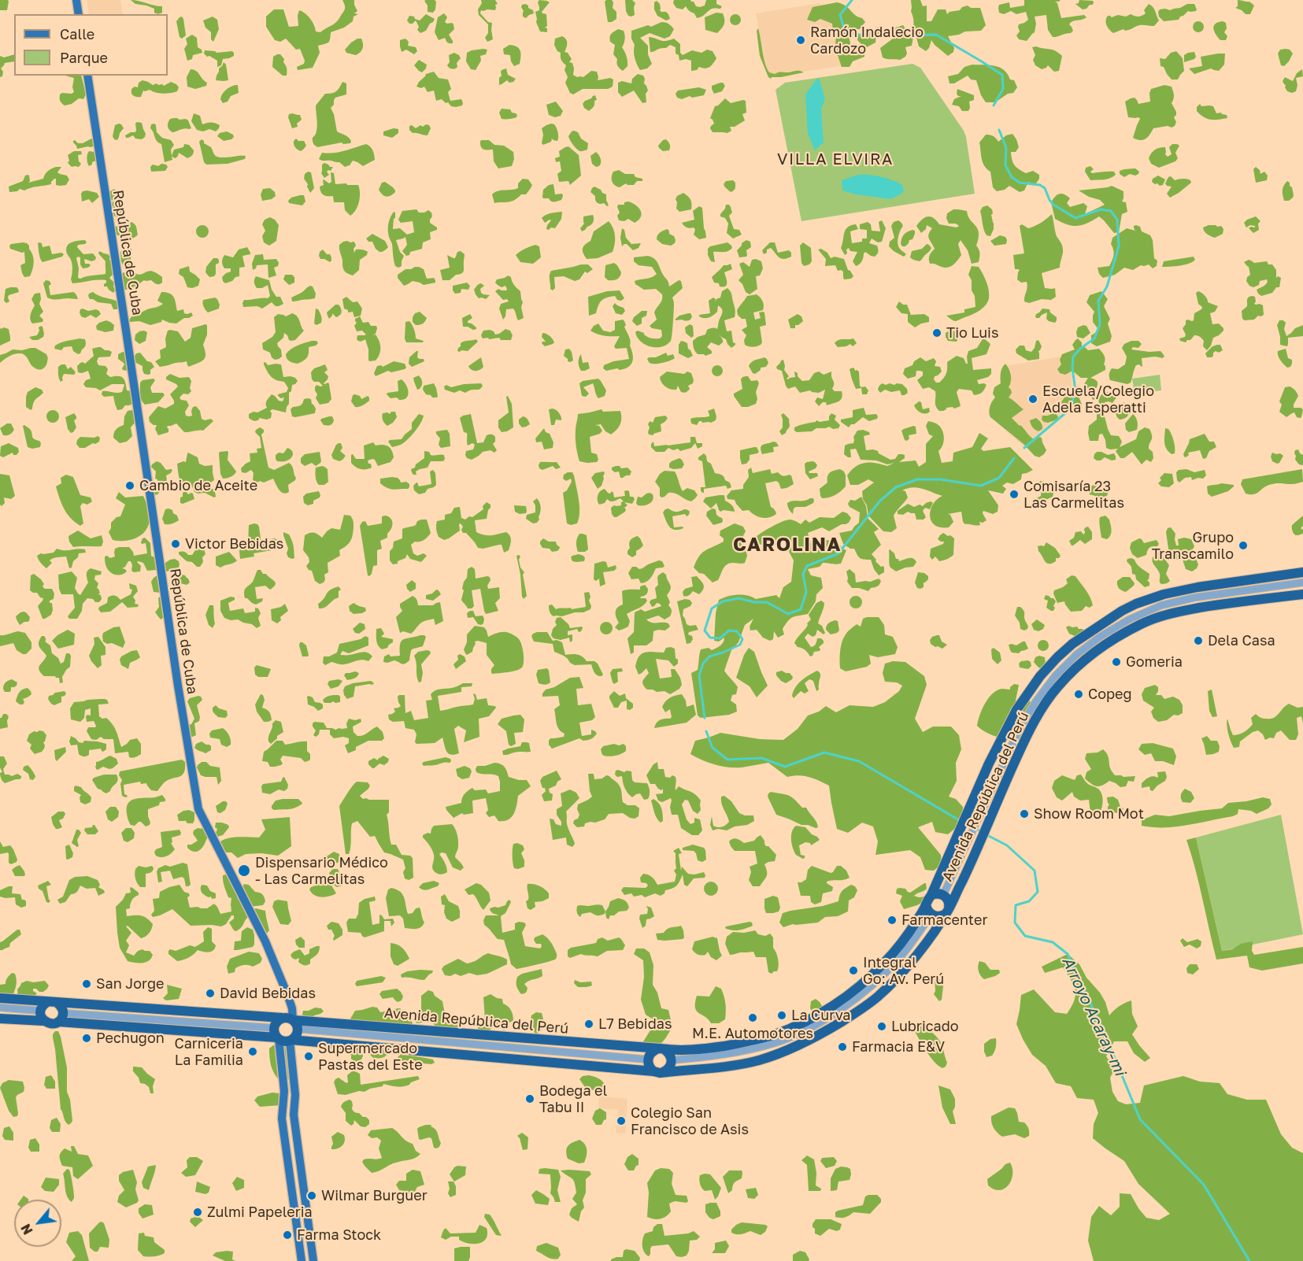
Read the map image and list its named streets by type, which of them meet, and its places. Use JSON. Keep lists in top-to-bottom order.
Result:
{
  "streets": {
    "highway": ["Avenida República del Perú"],
    "main road": ["República de Cuba"]
  },
  "crossings": [
    ["República de Cuba", "Avenida República del Perú"]
  ],
  "districts": ["VILLA ELVIRA", "CAROLINA"],
  "water": ["Arroyo Acaray-mi"],
  "places": [
    "Ramón Indalecio Cardozo",
    "Tio Luis",
    "Escuela/Colegio Adela Esperatti",
    "Cambio de Aceite",
    "Comisaría 23 Las Carmelitas",
    "Victor Bebidas",
    "Grupo Transcamilo",
    "Dela Casa",
    "Gomeria",
    "Copeg",
    "Show Room Mot",
    "Dispensario Médico - Las Carmelitas",
    "Farmacenter",
    "Integral Go: Av. Perú",
    "San Jorge",
    "David Bebidas",
    "La Curva",
    "M.E. Automotores",
    "L7 Bebidas",
    "Lubricado",
    "Pechugon",
    "Farmacia E&V",
    "Carniceria La Familia",
    "Supermercado Pastas del Este",
    "Bodega el Tabu II",
    "Colegio San Francisco de Asis",
    "Wilmar Burguer",
    "Zulmi Papeleria",
    "Farma Stock"
  ],
  "legend": ["Calle", "Parque"],
  "north": "bottom left"
}
